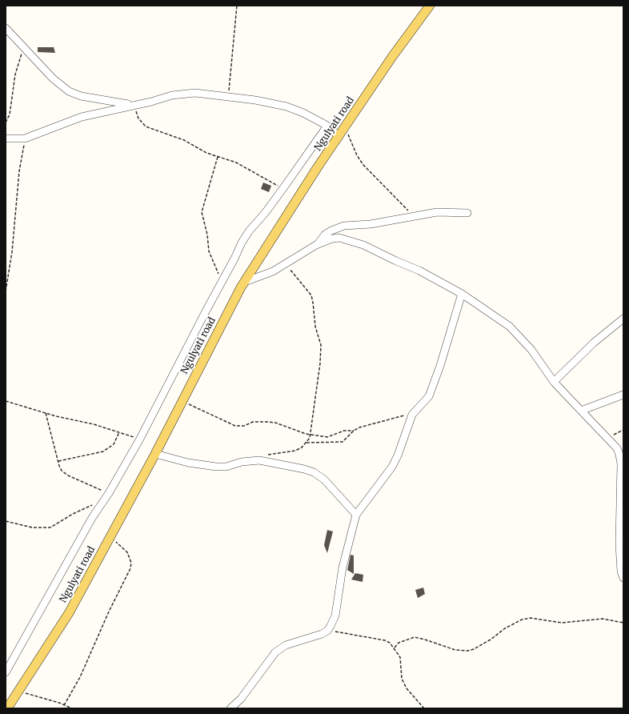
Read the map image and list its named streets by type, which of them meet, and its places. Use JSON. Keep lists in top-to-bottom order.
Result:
{
  "streets": {
    "main road": ["Ngulyati road"]
  }
}
